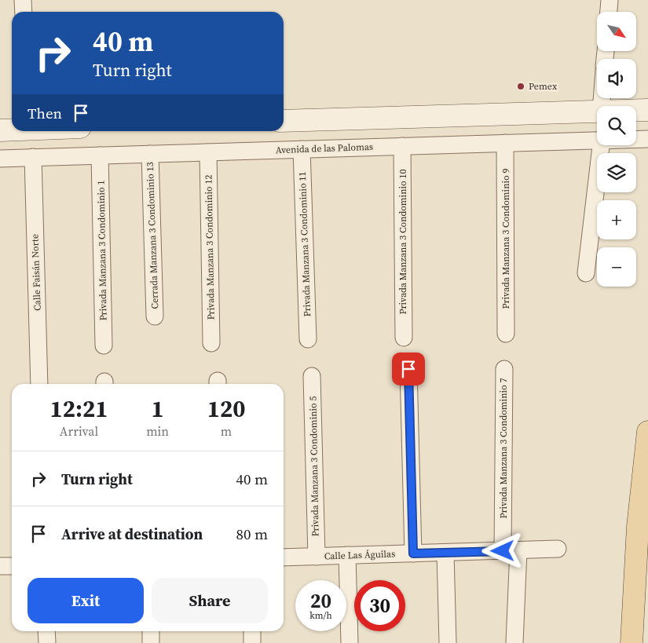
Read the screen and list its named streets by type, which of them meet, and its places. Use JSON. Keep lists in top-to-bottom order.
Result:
{
  "streets": {
    "street": [
      "Avenida de las Palomas",
      "Cerrada Manzana 3 Condominio 13",
      "Privada Manzana 3 Condominio 9",
      "Privada Manzana 3 Condominio 10",
      "Privada Manzana 3 Condominio 11",
      "Privada Manzana 3 Condominio 12",
      "Privada Manzana 3 Condominio 1",
      "Calle Faisán Norte",
      "Privada Manzana 3 Condominio 7",
      "Privada Manzana 3 Condominio 5",
      "Calle Las Águilas"
    ]
  },
  "crossings": [
    ["Avenida de las Palomas", "Cerrada Manzana 3 Condominio 13"],
    ["Avenida de las Palomas", "Privada Manzana 3 Condominio 9"],
    ["Avenida de las Palomas", "Privada Manzana 3 Condominio 10"],
    ["Avenida de las Palomas", "Privada Manzana 3 Condominio 11"],
    ["Avenida de las Palomas", "Privada Manzana 3 Condominio 12"],
    ["Avenida de las Palomas", "Privada Manzana 3 Condominio 1"],
    ["Avenida de las Palomas", "Calle Faisán Norte"],
    ["Privada Manzana 3 Condominio 7", "Calle Las Águilas"],
    ["Privada Manzana 3 Condominio 5", "Calle Las Águilas"]
  ],
  "places": ["Pemex"],
  "north": "bottom right",
  "page": {
    "map_buttons": ["+", "−"],
    "turn": ["40 m", "Turn right"],
    "then": "Then",
    "eta": [
      "12:21",
      "Arrival",
      "1",
      "min",
      "120",
      "m"
    ],
    "list": [
      {
        "name": "Turn right",
        "value": "40 m"
      },
      {
        "name": "Arrive at destination",
        "value": "80 m"
      }
    ],
    "buttons": ["Exit", "Share"],
    "speed": "20 km/h",
    "limit": "30"
  }
}
